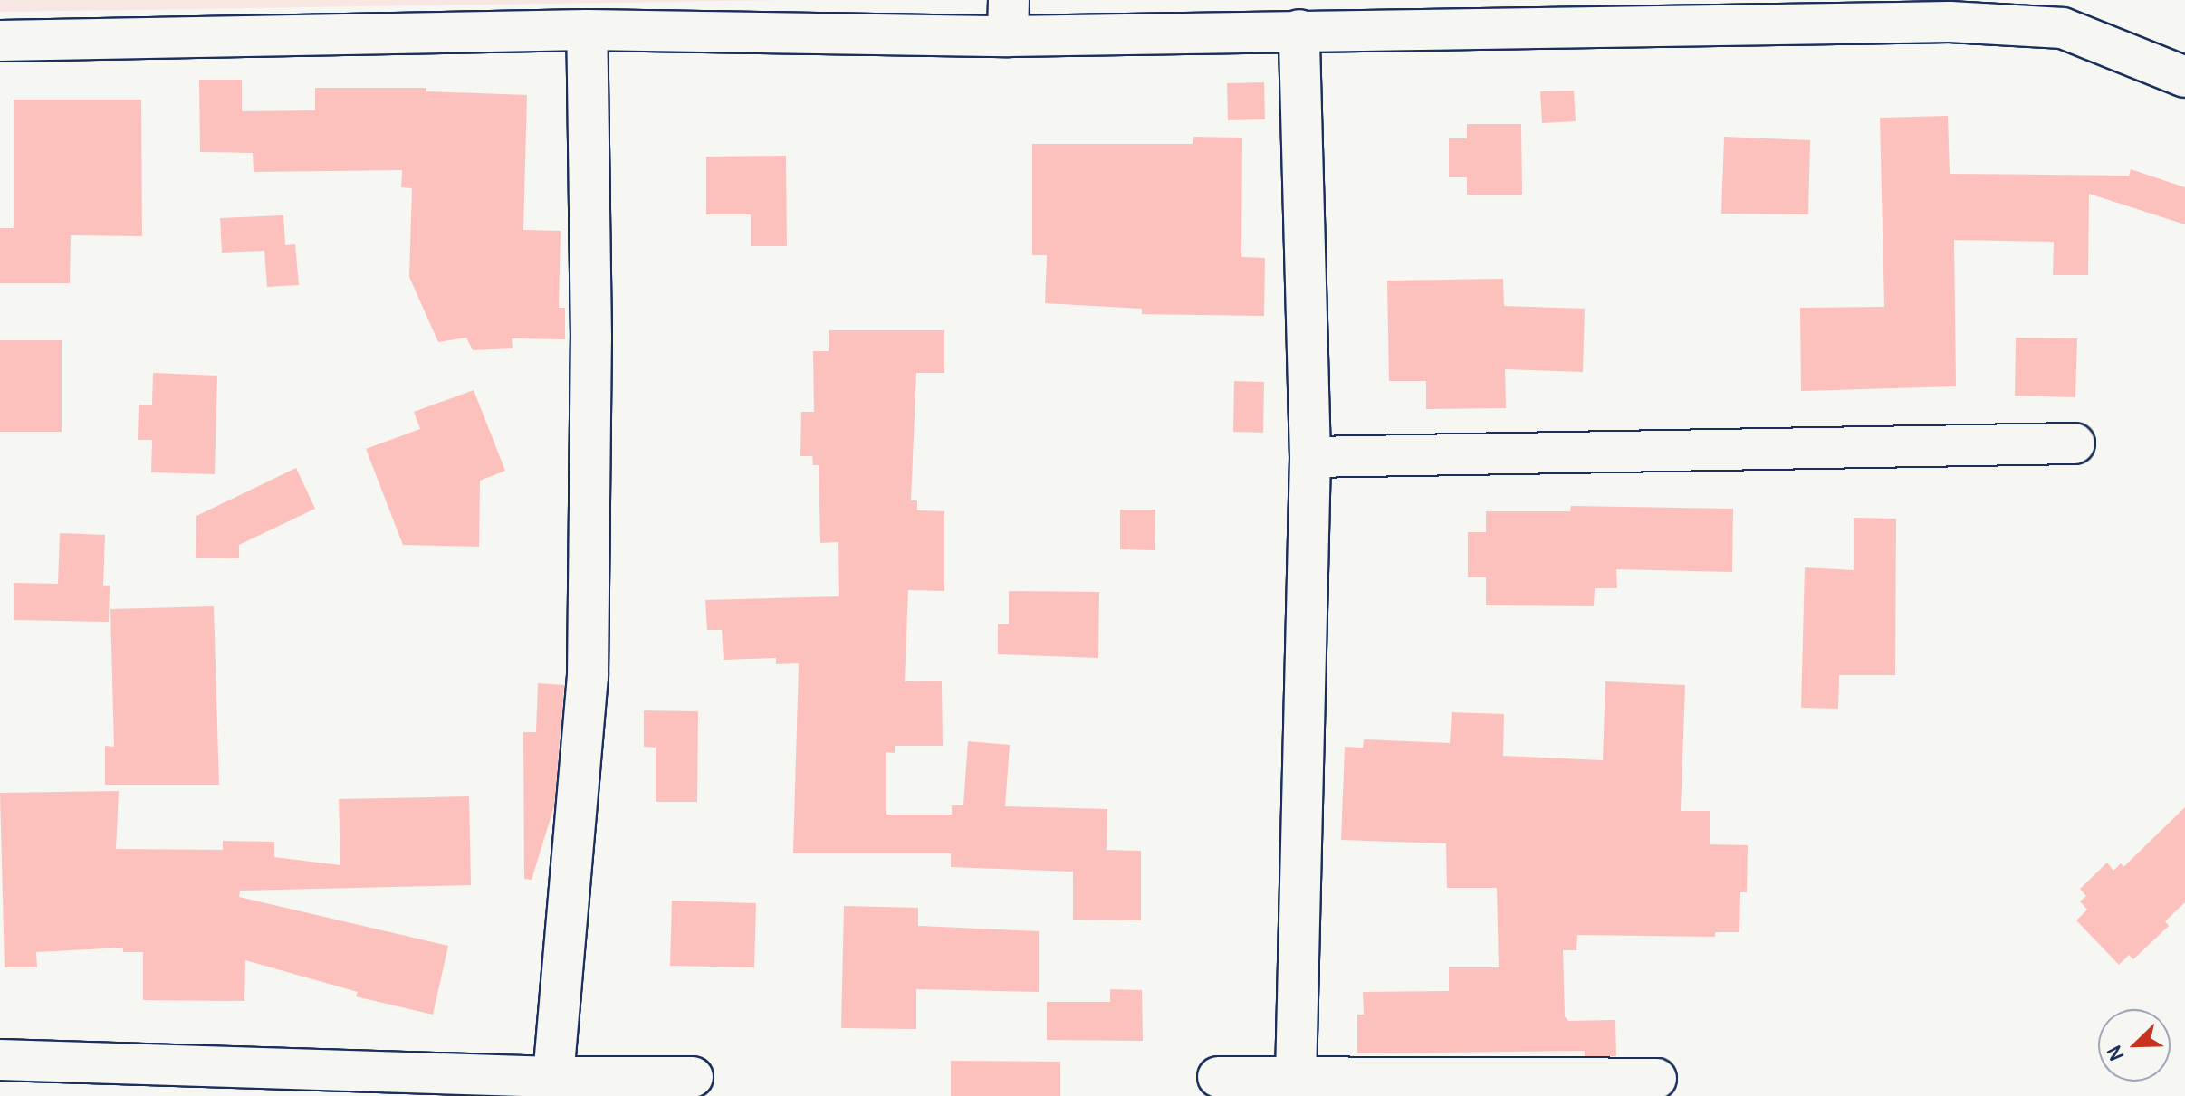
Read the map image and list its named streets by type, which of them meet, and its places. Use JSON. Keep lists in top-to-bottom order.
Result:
{
  "north": "bottom left"
}
